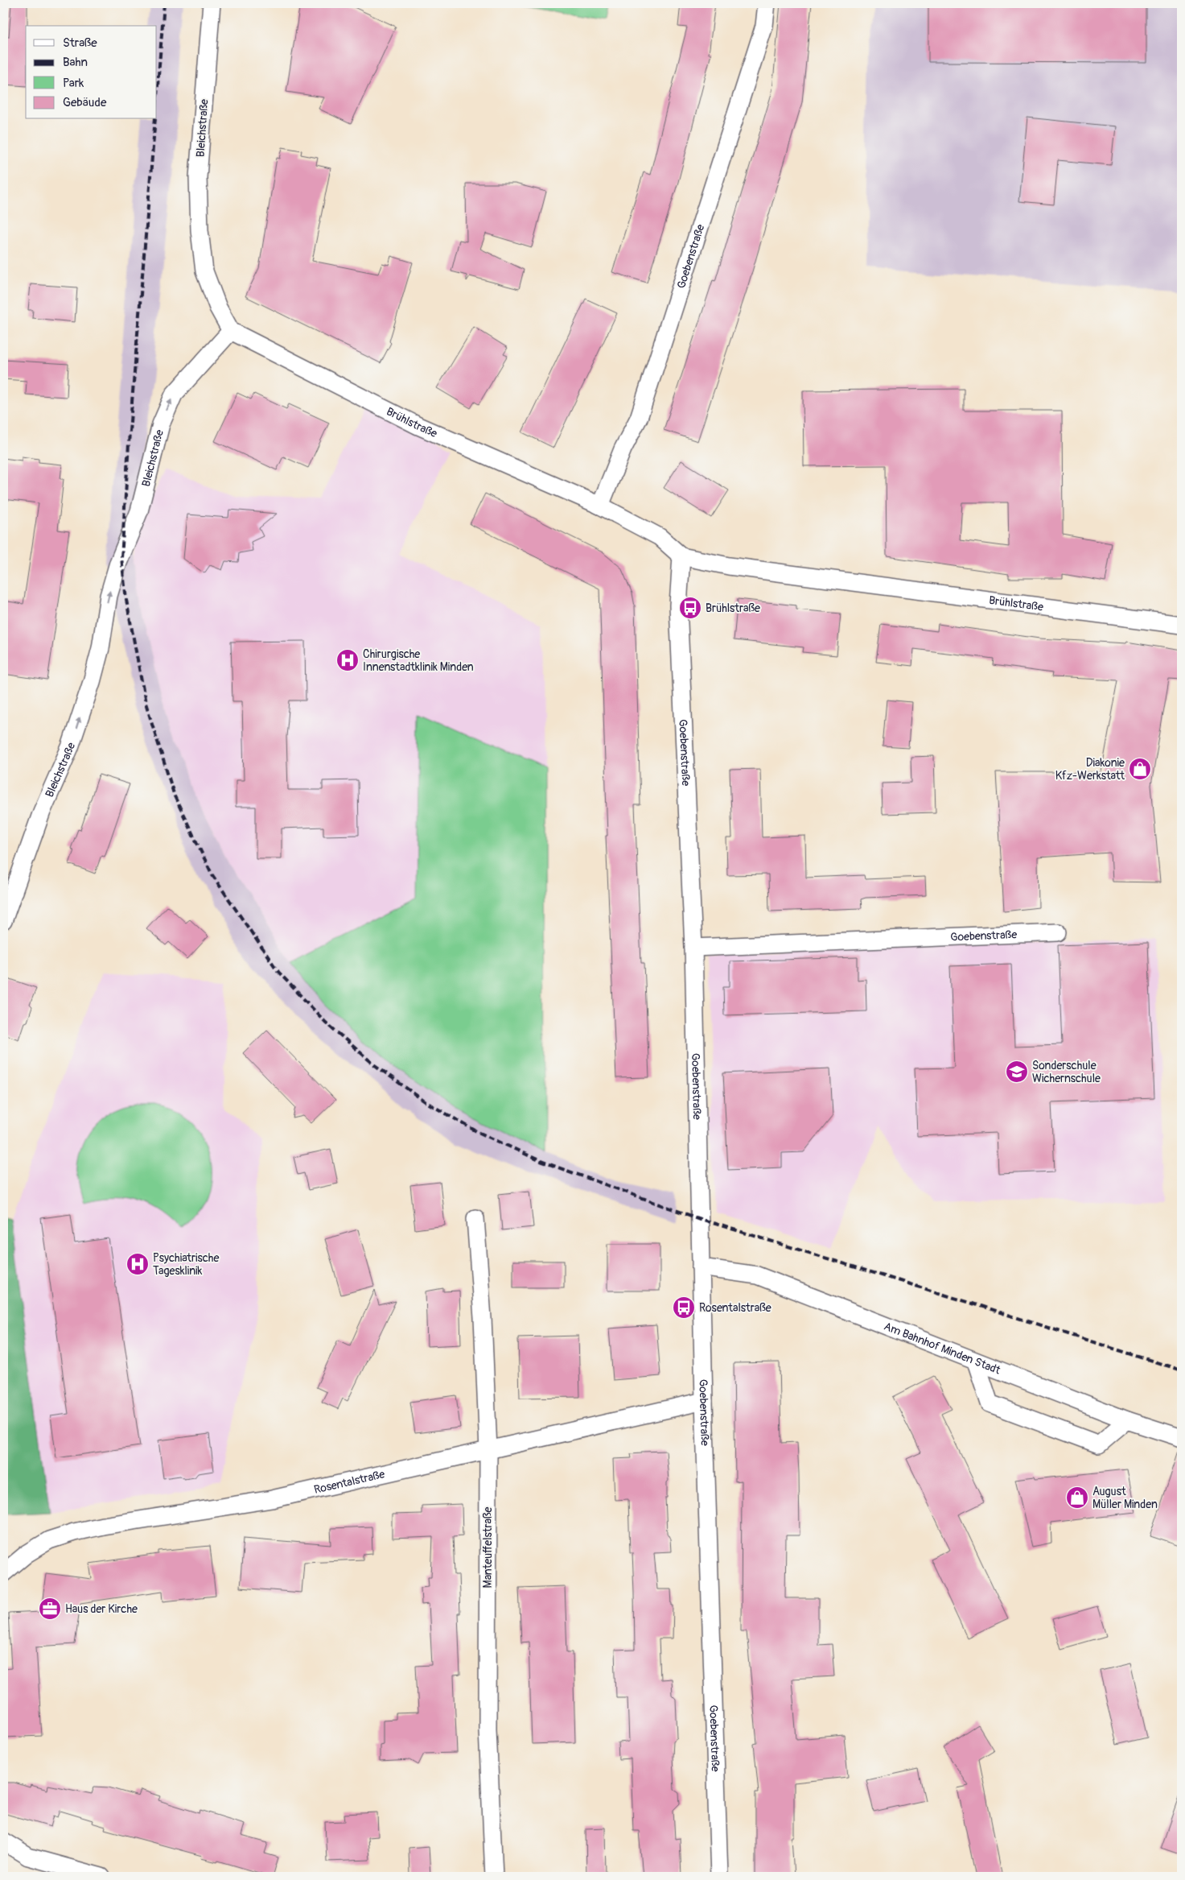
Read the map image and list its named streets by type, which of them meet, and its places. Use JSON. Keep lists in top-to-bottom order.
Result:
{
  "streets": {
    "street": [
      "Bleichstraße",
      "Goebenstraße",
      "Brühlstraße",
      "Am Bahnhof Minden Stadt",
      "Rosentalstraße",
      "Manteuffelstraße"
    ]
  },
  "crossings": [
    ["Bleichstraße", "Brühlstraße"],
    ["Goebenstraße", "Brühlstraße"],
    ["Goebenstraße", "Am Bahnhof Minden Stadt"],
    ["Goebenstraße", "Rosentalstraße"],
    ["Rosentalstraße", "Manteuffelstraße"]
  ],
  "one_way": ["Bleichstraße"],
  "places": {
    "bus stop": ["Brühlstraße", "Rosentalstraße"],
    "hospital": ["Chirurgische Innenstadtklinik Minden", "Psychiatrische Tagesklinik"],
    "shop": ["Diakonie Kfz-Werkstatt", "August Müller Minden"],
    "school or university": ["Sonderschule Wichernschule"],
    "office": ["Haus der Kirche"]
  },
  "legend": [
    "Straße",
    "Bahn",
    "Park",
    "Gebäude"
  ]
}
